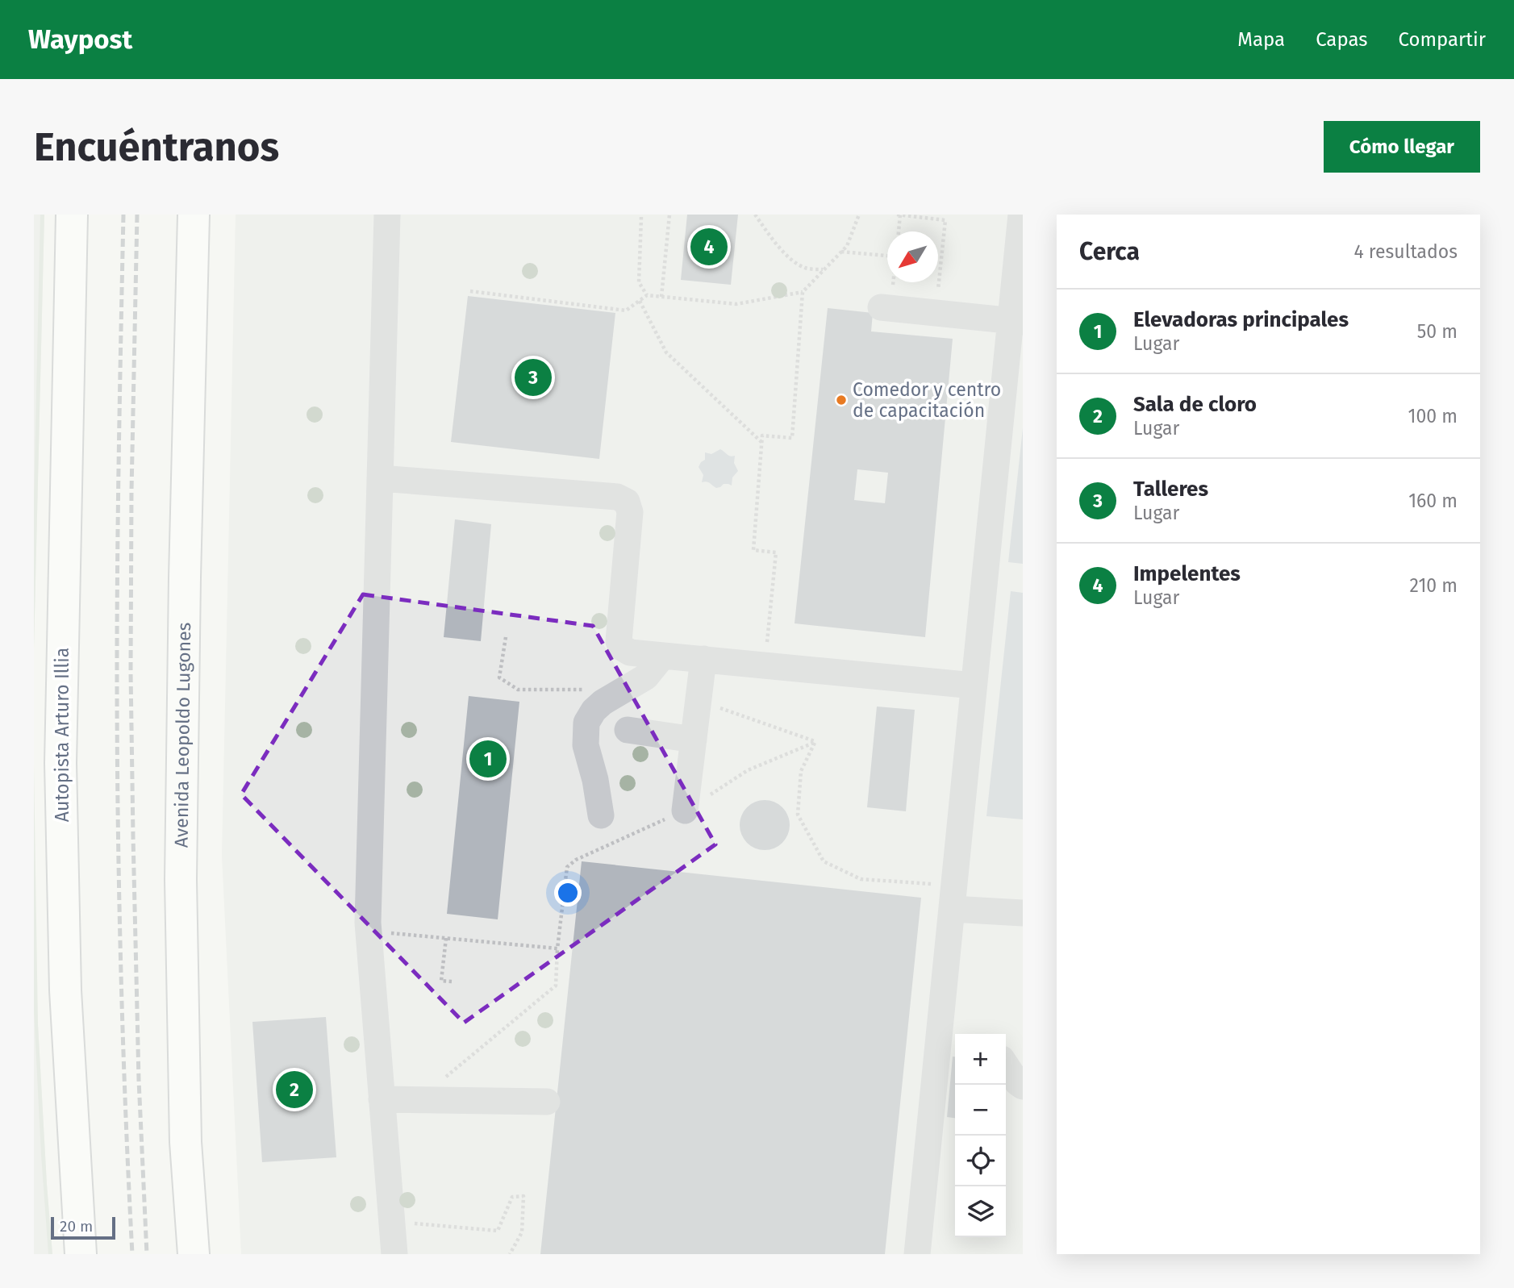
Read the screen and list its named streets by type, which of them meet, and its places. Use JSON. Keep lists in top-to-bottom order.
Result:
{
  "streets": {
    "highway": ["Autopista Arturo Illia", "Avenida Leopoldo Lugones"]
  },
  "places": ["Comedor y centro de capacitación"],
  "scale_bar": "20 m",
  "north": "bottom left",
  "page": {
    "header": "Waypost",
    "nav": ["Mapa", "Capas", "Compartir"],
    "buttons": "Cómo llegar",
    "title": "Encuéntranos",
    "heading": ["Cerca", "4 resultados"],
    "pins": [
      "4",
      "3",
      "1",
      "2"
    ],
    "list": [
      {
        "mark": "1",
        "name": "Elevadoras principales",
        "note": "Lugar",
        "value": "50 m"
      },
      {
        "mark": "2",
        "name": "Sala de cloro",
        "note": "Lugar",
        "value": "100 m"
      },
      {
        "mark": "3",
        "name": "Talleres",
        "note": "Lugar",
        "value": "160 m"
      },
      {
        "mark": "4",
        "name": "Impelentes",
        "note": "Lugar",
        "value": "210 m"
      }
    ],
    "map_buttons": ["+", "−"],
    "scale": "20 m"
  }
}
